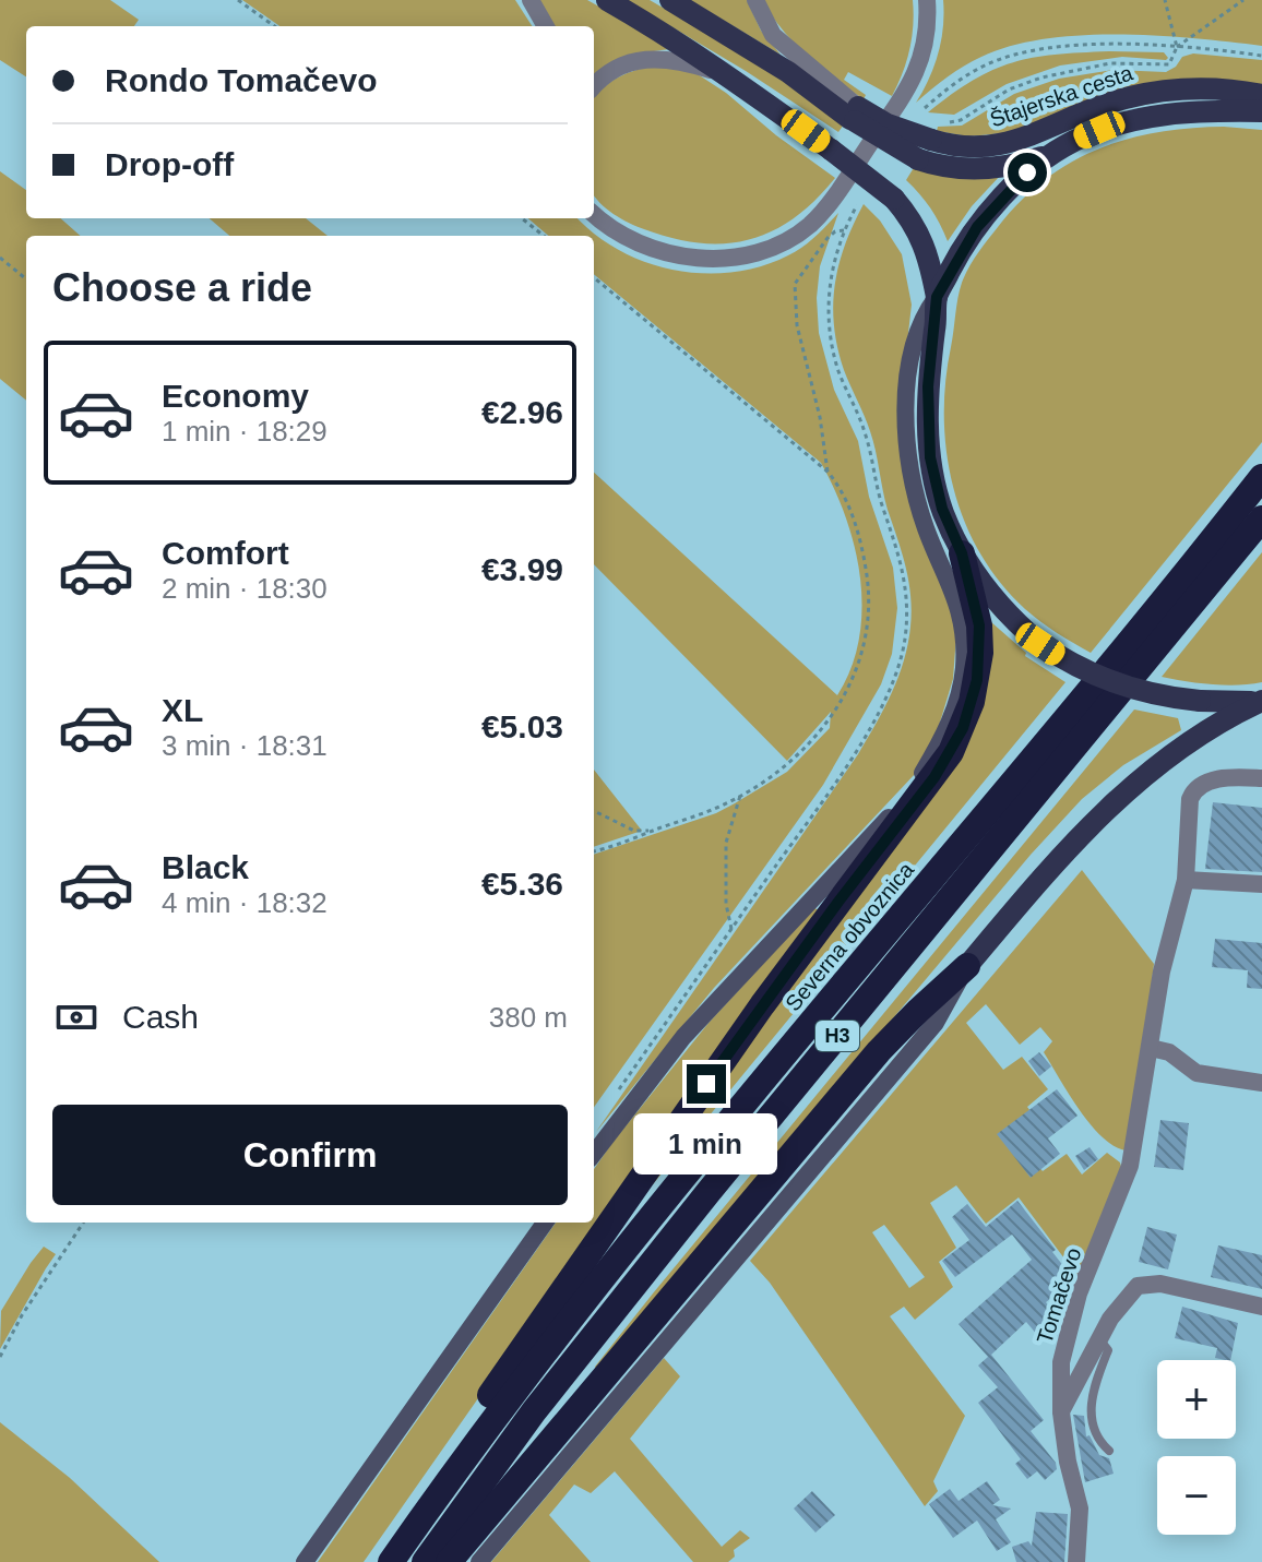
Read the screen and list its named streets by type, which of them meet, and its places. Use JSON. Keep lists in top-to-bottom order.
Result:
{
  "streets": {
    "highway": ["Severna obvoznica", "H3"],
    "main road": ["Štajerska cesta"],
    "street": ["Tomačevo"]
  },
  "page": {
    "banner": ["Rondo Tomačevo", "Drop-off"],
    "heading": "Choose a ride",
    "list": [
      {
        "name": "Economy",
        "note": "1 min · 18:29",
        "value": "€2.96"
      },
      {
        "name": "Comfort",
        "note": "2 min · 18:30",
        "value": "€3.99"
      },
      {
        "name": "XL",
        "note": "3 min · 18:31",
        "value": "€5.03"
      },
      {
        "name": "Black",
        "note": "4 min · 18:32",
        "value": "€5.36"
      }
    ],
    "pay": ["Cash", "380 m"],
    "buttons": "Confirm",
    "bubble": "1 min",
    "map_buttons": ["+", "−"]
  }
}
